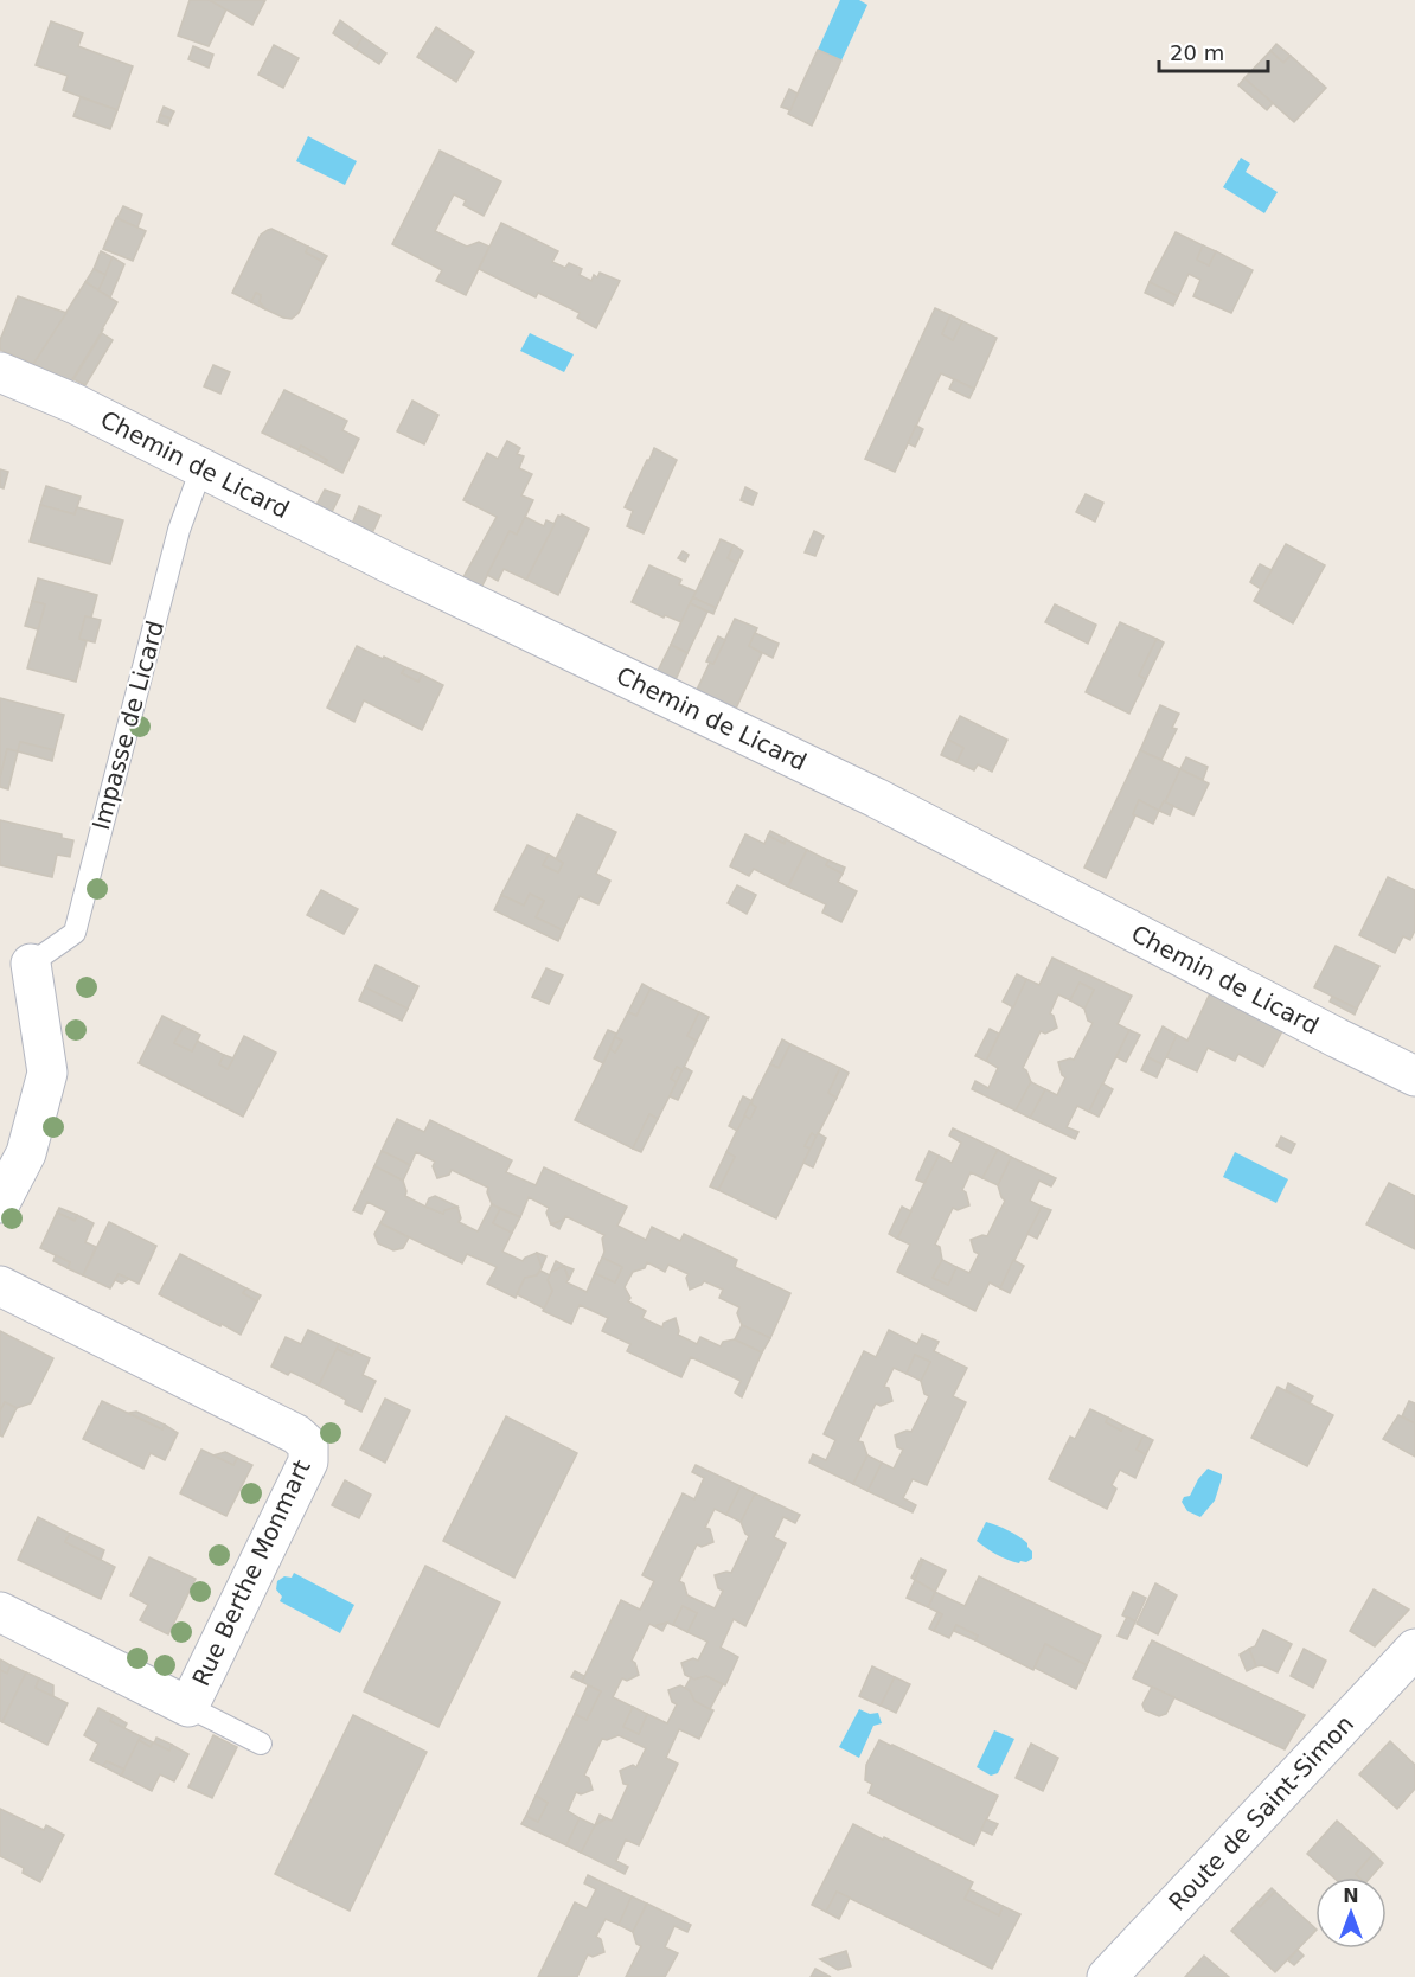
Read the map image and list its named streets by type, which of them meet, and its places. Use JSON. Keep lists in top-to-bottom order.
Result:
{
  "streets": {
    "street": ["Chemin de Licard", "Rue Berthe Monmart", "Route de Saint-Simon"],
    "lane": ["Impasse de Licard"]
  },
  "crossings": [
    ["Chemin de Licard", "Impasse de Licard"]
  ],
  "scale_bar": "20 m",
  "north": "top"
}
